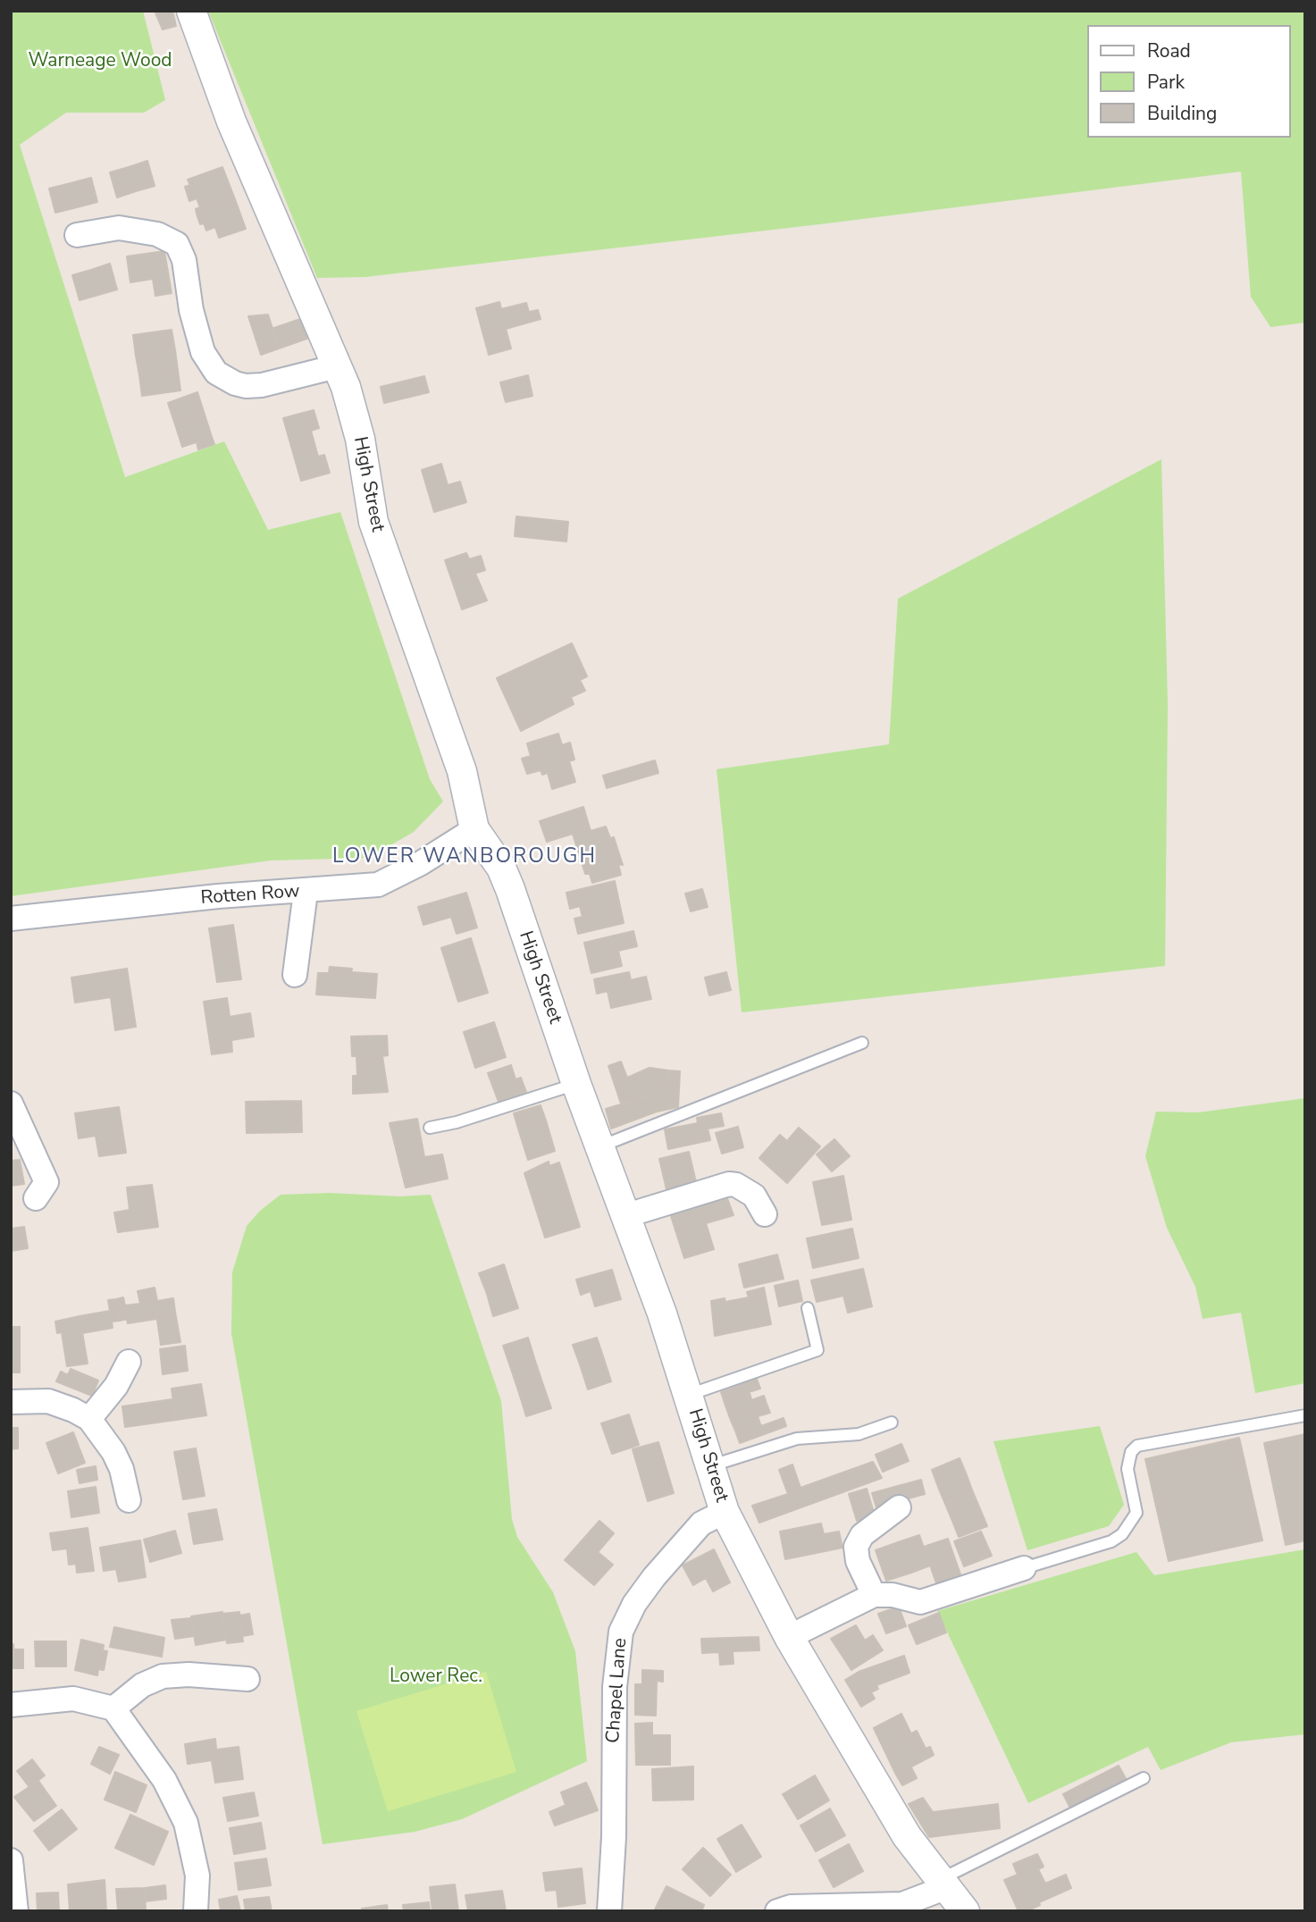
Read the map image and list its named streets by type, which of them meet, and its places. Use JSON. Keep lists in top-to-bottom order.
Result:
{
  "streets": {
    "street": ["High Street", "Rotten Row", "Chapel Lane"]
  },
  "crossings": [
    ["High Street", "Rotten Row"],
    ["High Street", "Chapel Lane"]
  ],
  "districts": ["LOWER WANBOROUGH"],
  "parks": ["Warneage Wood", "Lower Rec."],
  "legend": ["Road", "Park", "Building"]
}
